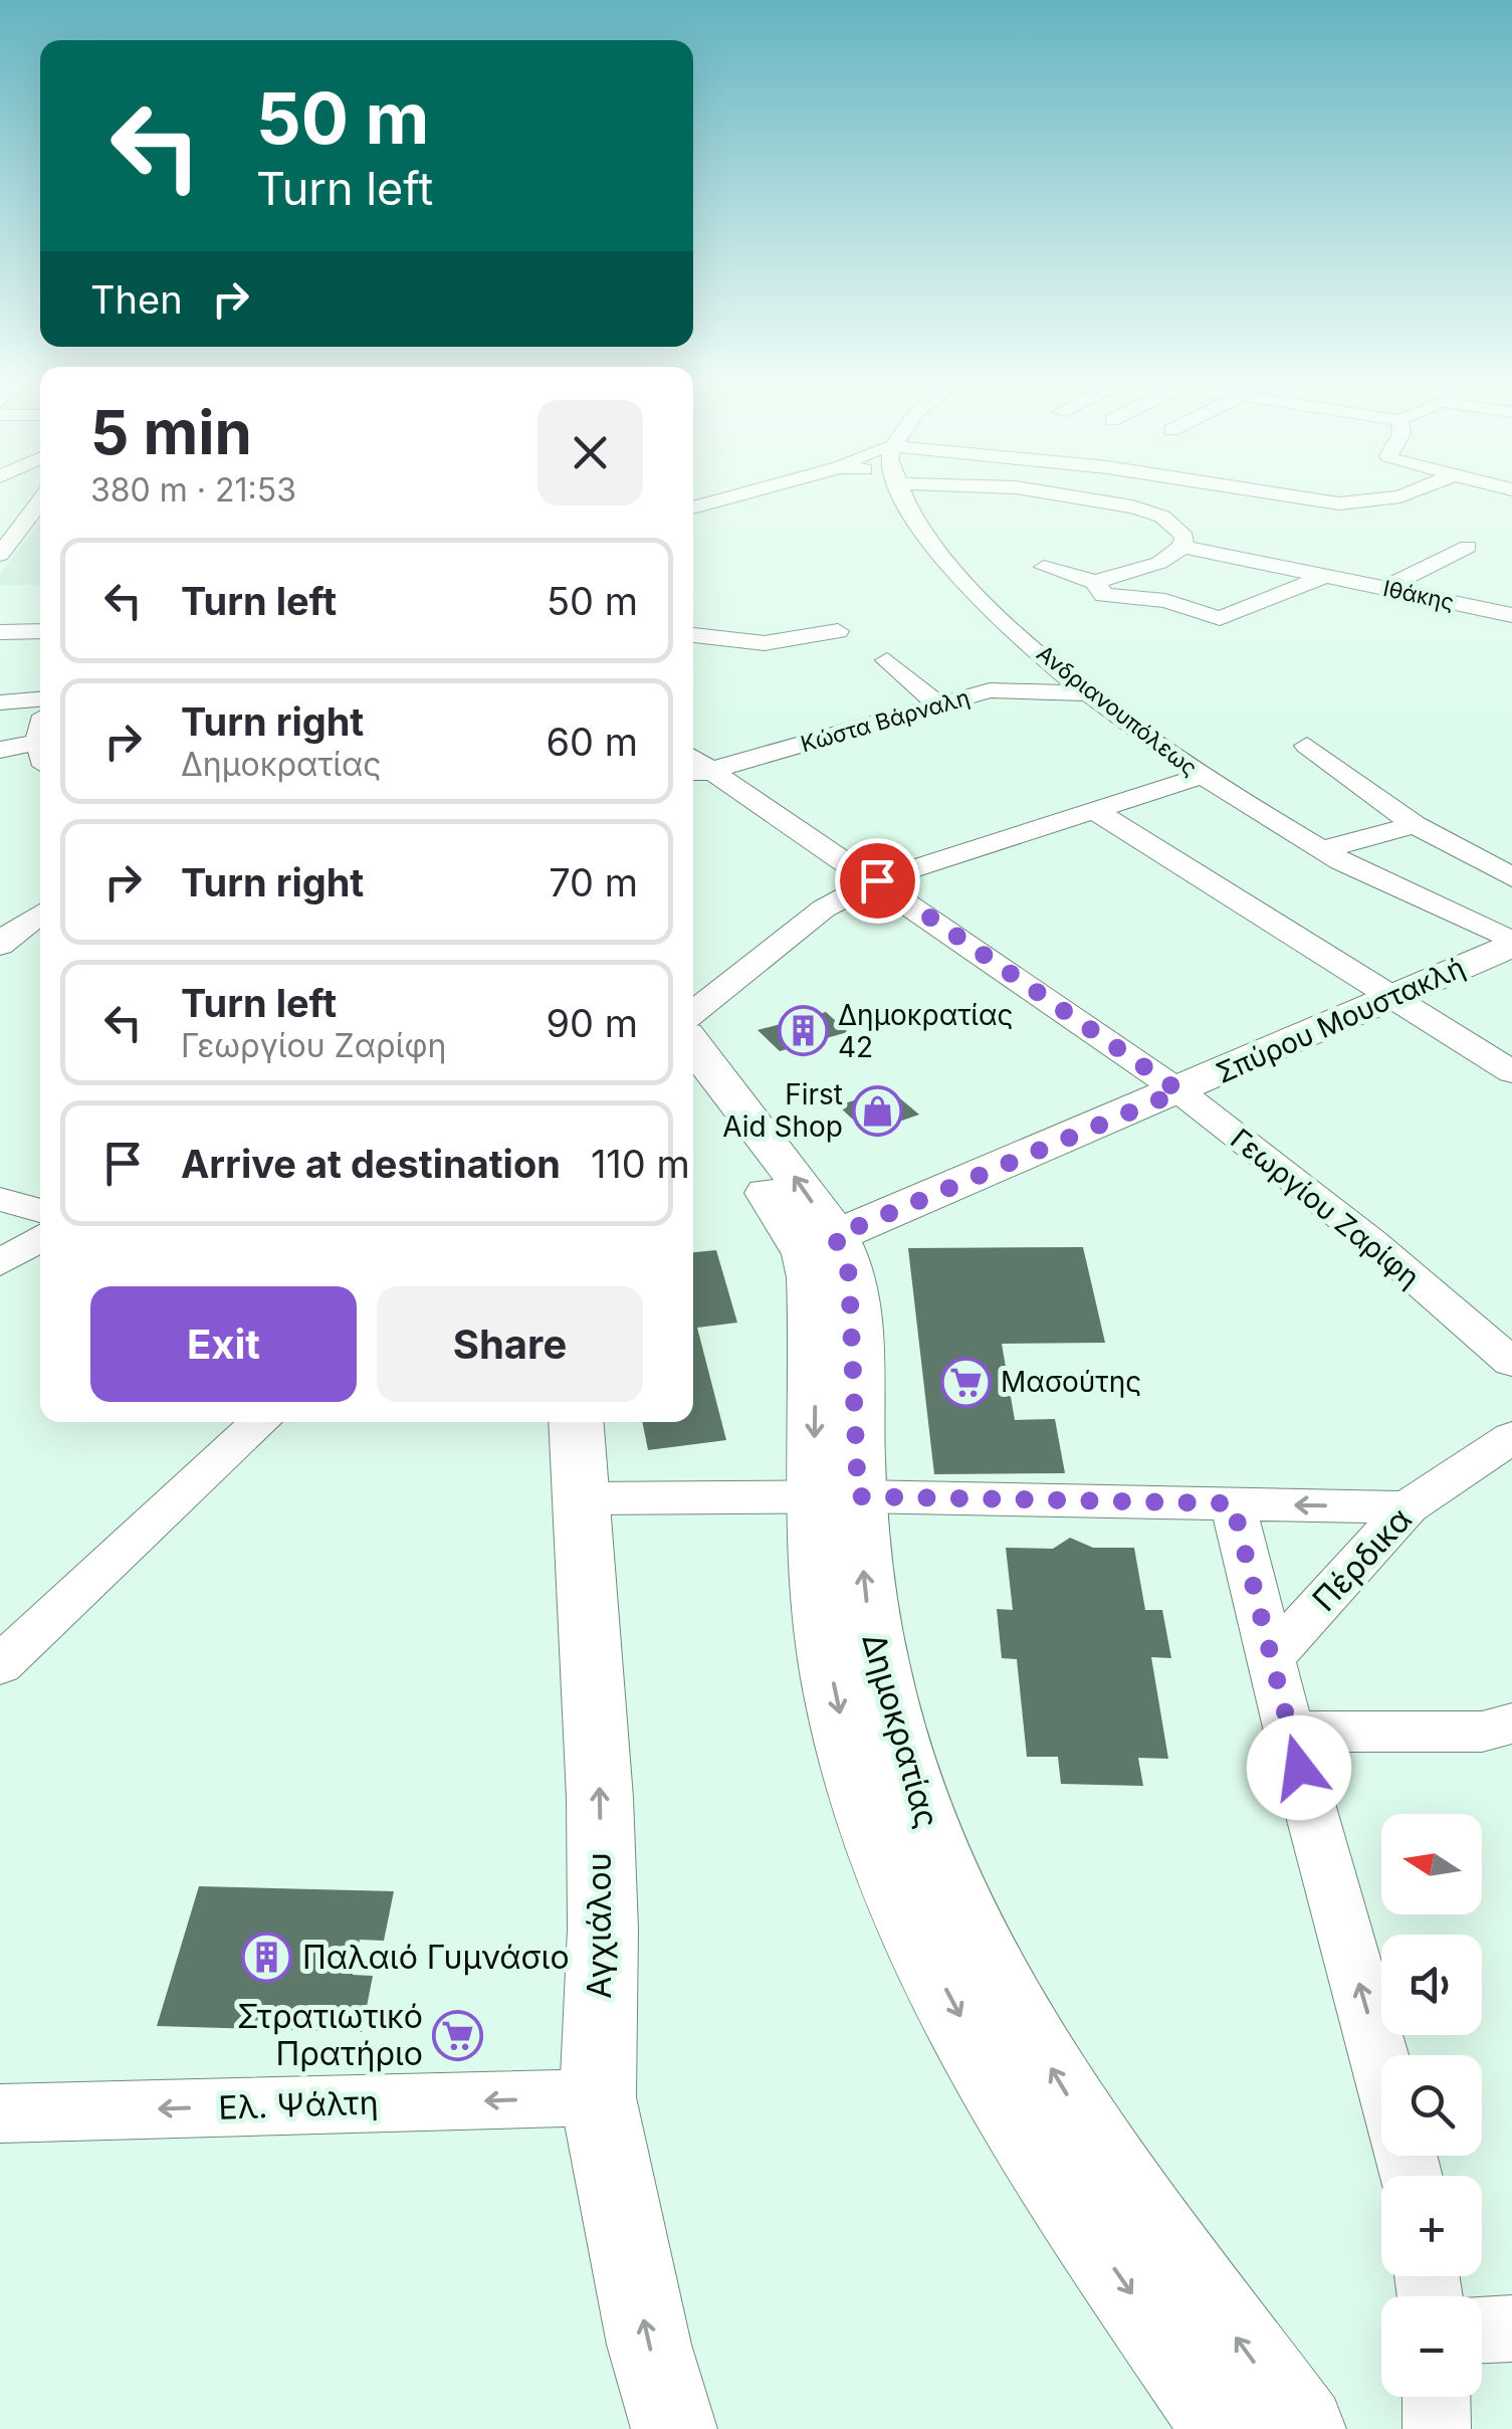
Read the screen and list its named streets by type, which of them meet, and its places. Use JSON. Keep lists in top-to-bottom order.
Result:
{
  "streets": {
    "street": [
      "Ιθάκης",
      "Ανδριανουπόλεως",
      "Κώστα Βάρναλη",
      "Σπύρου Μουστακλή",
      "Γεωργίου Ζαρίφη",
      "Πέρδικα",
      "Δημοκρατίας",
      "Αγχιάλου",
      "Ελ. Ψάλτη"
    ]
  },
  "crossings": [
    ["Ανδριανουπόλεως", "Κώστα Βάρναλη"],
    ["Ανδριανουπόλεως", "Σπύρου Μουστακλή"],
    ["Κώστα Βάρναλη", "Γεωργίου Ζαρίφη"],
    ["Σπύρου Μουστακλή", "Γεωργίου Ζαρίφη"],
    ["Σπύρου Μουστακλή", "Δημοκρατίας"],
    ["Αγχιάλου", "Ελ. Ψάλτη"]
  ],
  "one_way": ["Ελ. Ψάλτη"],
  "places": {
    "building": ["Δημοκρατίας 42", "Παλαιό Γυμνάσιο"],
    "shop": ["First Aid Shop"],
    "supermarket": ["Μασούτης", "Στρατιωτικό Πρατήριο"]
  },
  "north": "left",
  "page": {
    "turn": ["50 m", "Turn left"],
    "then": "Then",
    "heading": ["5 min", "380 m · 21:53"],
    "list": [
      {
        "name": "Turn left",
        "value": "50 m"
      },
      {
        "name": "Turn right",
        "note": "Δημοκρατίας",
        "value": "60 m"
      },
      {
        "name": "Turn right",
        "value": "70 m"
      },
      {
        "name": "Turn left",
        "note": "Γεωργίου Ζαρίφη",
        "value": "90 m"
      },
      {
        "name": "Arrive at destination",
        "value": "110 m"
      }
    ],
    "buttons": ["Exit", "Share"],
    "map_buttons": ["+", "−"]
  }
}
